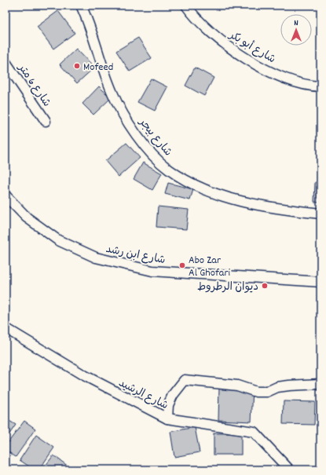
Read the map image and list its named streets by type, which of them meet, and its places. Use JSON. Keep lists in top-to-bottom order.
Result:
{
  "streets": {
    "street": [
      "شارع أبو بكر",
      "شارع 6 متر",
      "شارع بيجر",
      "شارع ابن رشد",
      "شارع الرشيد"
    ]
  },
  "places": ["Mofeed", "Abo Zar Al Ghofari", "ديوان الرطروط"],
  "north": "top"
}
